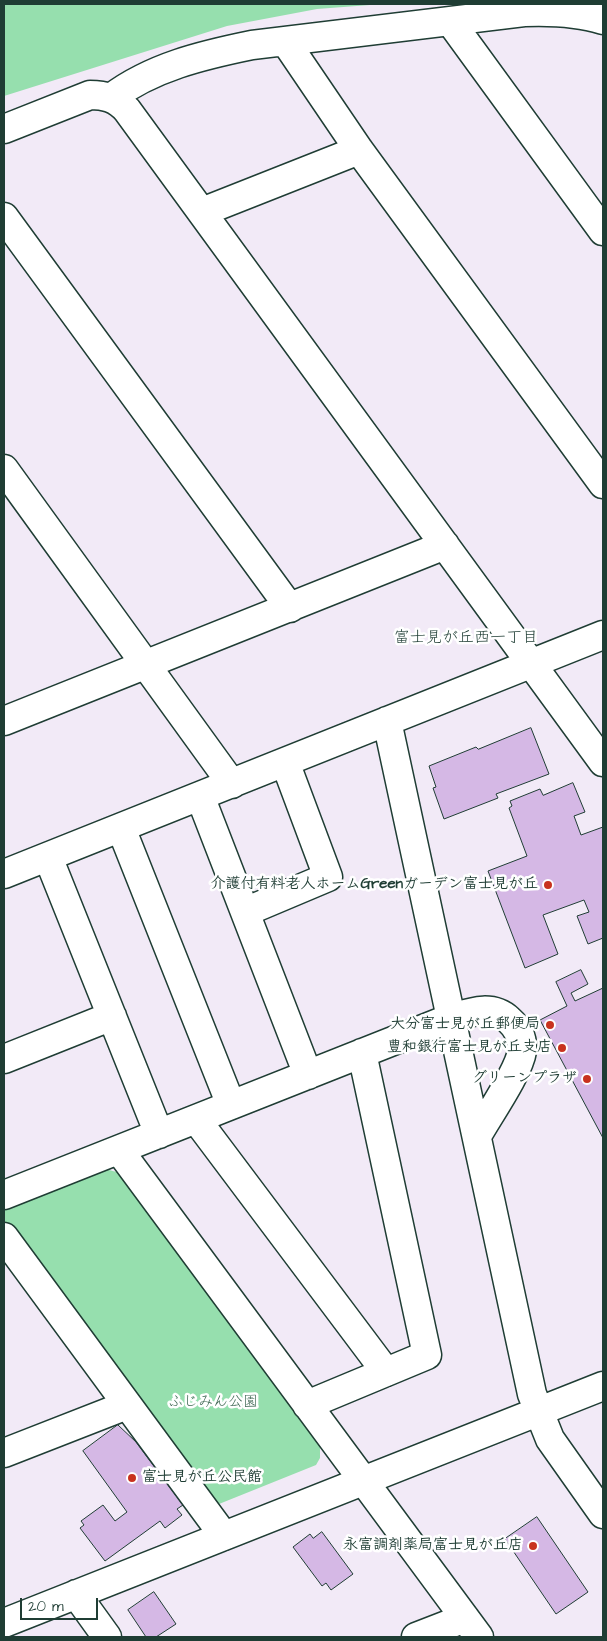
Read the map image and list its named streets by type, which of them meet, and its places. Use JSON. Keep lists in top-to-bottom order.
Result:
{
  "districts": ["富士見が丘西一丁目"],
  "parks": ["ふじみん公園"],
  "places": [
    "介護付有料老人ホームGreenガーデン富士見が丘",
    "大分富士見が丘郵便局",
    "豊和銀行富士見が丘支店",
    "グリーンプラザ",
    "富士見が丘公民館",
    "永富調剤薬局富士見が丘店"
  ],
  "scale_bar": "20 m"
}
